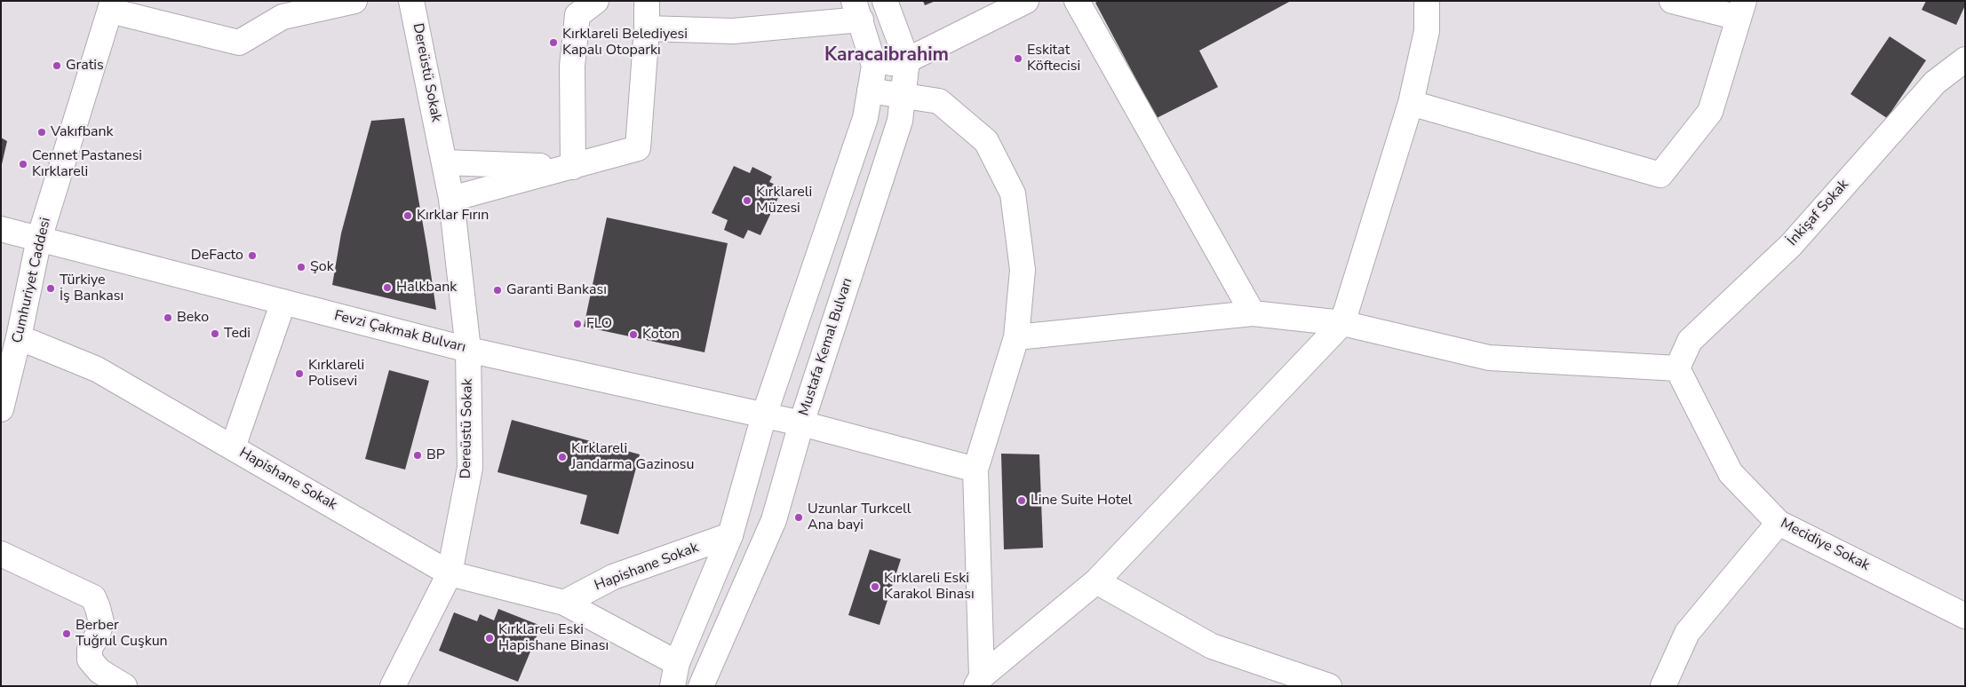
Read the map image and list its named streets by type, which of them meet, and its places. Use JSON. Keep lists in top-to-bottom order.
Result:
{
  "streets": {
    "street": [
      "Dereüstü Sokak",
      "İnkişaf Sokak",
      "Cumhuriyet Caddesi",
      "Fevzi Çakmak Bulvarı",
      "Mustafa Kemal Bulvarı",
      "Hapishane Sokak",
      "Mecidiye Sokak"
    ]
  },
  "crossings": [
    ["Dereüstü Sokak", "Fevzi Çakmak Bulvarı"],
    ["Dereüstü Sokak", "Hapishane Sokak"],
    ["İnkişaf Sokak", "Mecidiye Sokak"],
    ["Cumhuriyet Caddesi", "Fevzi Çakmak Bulvarı"],
    ["Cumhuriyet Caddesi", "Hapishane Sokak"],
    ["Fevzi Çakmak Bulvarı", "Mustafa Kemal Bulvarı"]
  ],
  "districts": ["Karacaibrahim"],
  "places": [
    "Kırklareli Belediyesi Kapalı Otoparkı",
    "Eskitat Köftecisi",
    "Gratis",
    "Vakıfbank",
    "Cennet Pastanesi Kırklareli",
    "Kırklareli Müzesi",
    "Kırklar Fırın",
    "DeFacto",
    "Şok",
    "Halkbank",
    "Türkiye İş Bankası",
    "Garanti Bankası",
    "Beko",
    "FLO",
    "Tedi",
    "Koton",
    "Kırklareli Polisevi",
    "BP",
    "Kırklareli Jandarma Gazinosu",
    "Line Suite Hotel",
    "Uzunlar Turkcell Ana bayi",
    "Kırklareli Eski Karakol Binası",
    "Berber Tuğrul Cuşkun",
    "Kırklareli Eski Hapishane Binası"
  ]
}
